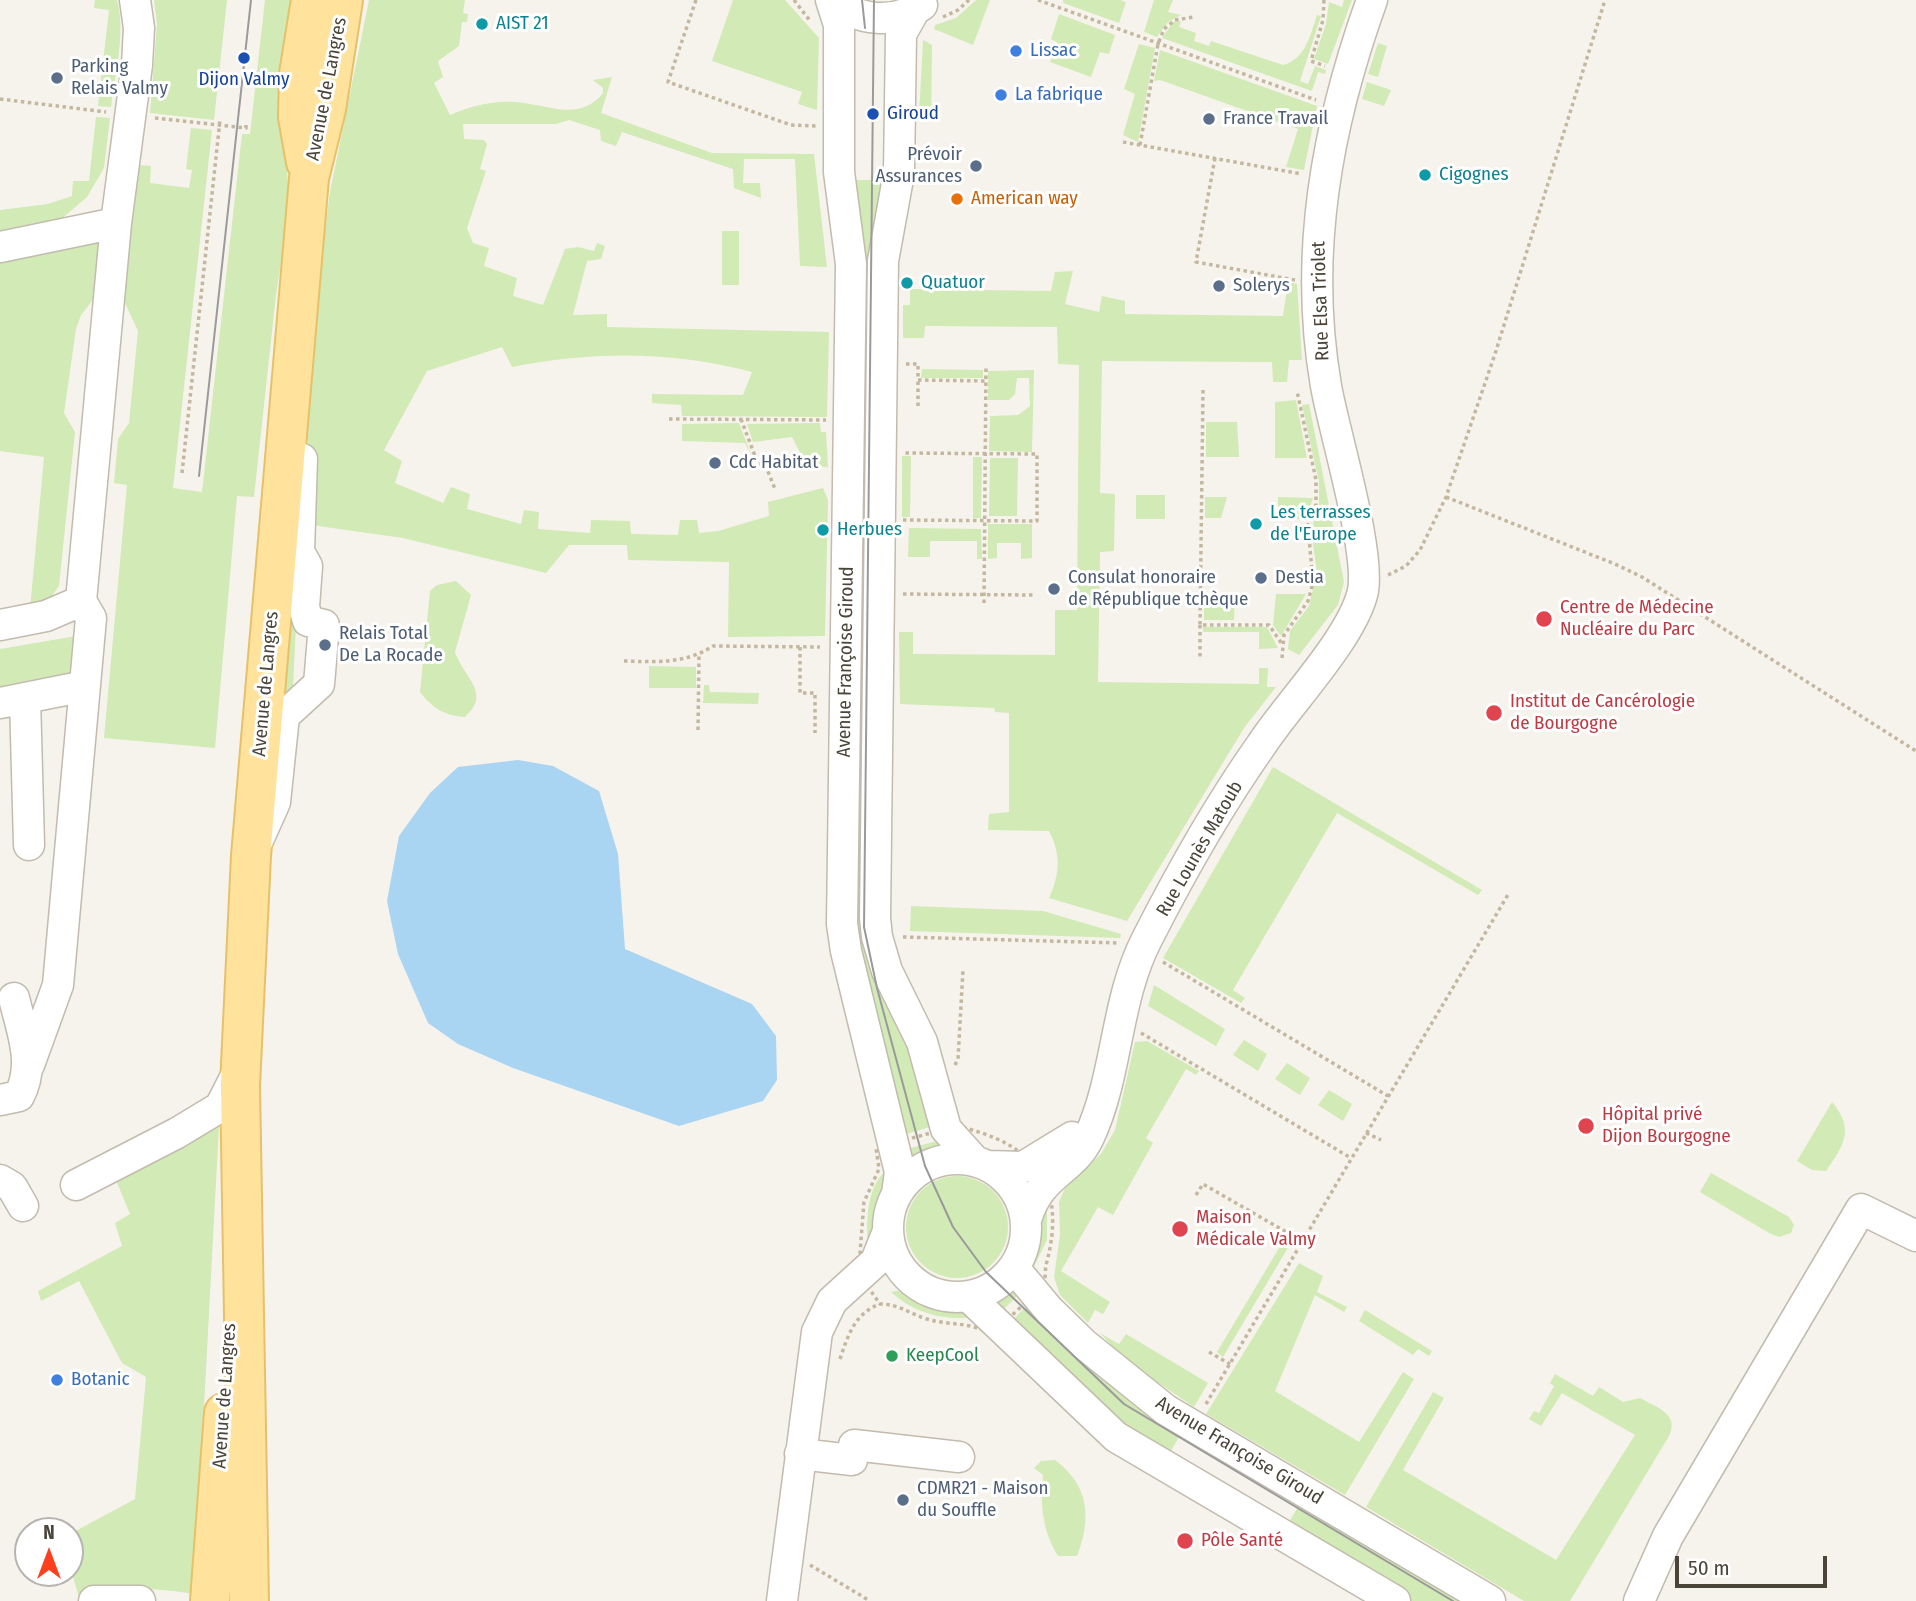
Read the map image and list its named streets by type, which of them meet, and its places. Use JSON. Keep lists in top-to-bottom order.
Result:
{
  "streets": {
    "main road": ["Avenue de Langres"],
    "street": ["Rue Elsa Triolet", "Avenue Françoise Giroud", "Rue Lounès Matoub"]
  },
  "crossings": [
    ["Rue Elsa Triolet", "Rue Lounès Matoub"],
    ["Avenue Françoise Giroud", "Rue Lounès Matoub"]
  ],
  "places": [
    "AIST 21",
    "Lissac",
    "Dijon Valmy",
    "Parking Relais Valmy",
    "La fabrique",
    "Giroud",
    "France Travail",
    "Prévoir Assurances",
    "Cigognes",
    "American way",
    "Quatuor",
    "Solerys",
    "Cdc Habitat",
    "Les terrasses de l'Europe",
    "Herbues",
    "Destia",
    "Consulat honoraire de République tchèque",
    "Centre de Médecine Nucléaire du Parc",
    "Relais Total De La Rocade",
    "Institut de Cancérologie de Bourgogne",
    "Hôpital privé Dijon Bourgogne",
    "Maison Médicale Valmy",
    "KeepCool",
    "Botanic",
    "CDMR21 - Maison du Souffle",
    "Pôle Santé"
  ],
  "scale_bar": "50 m",
  "north": "top"
}
